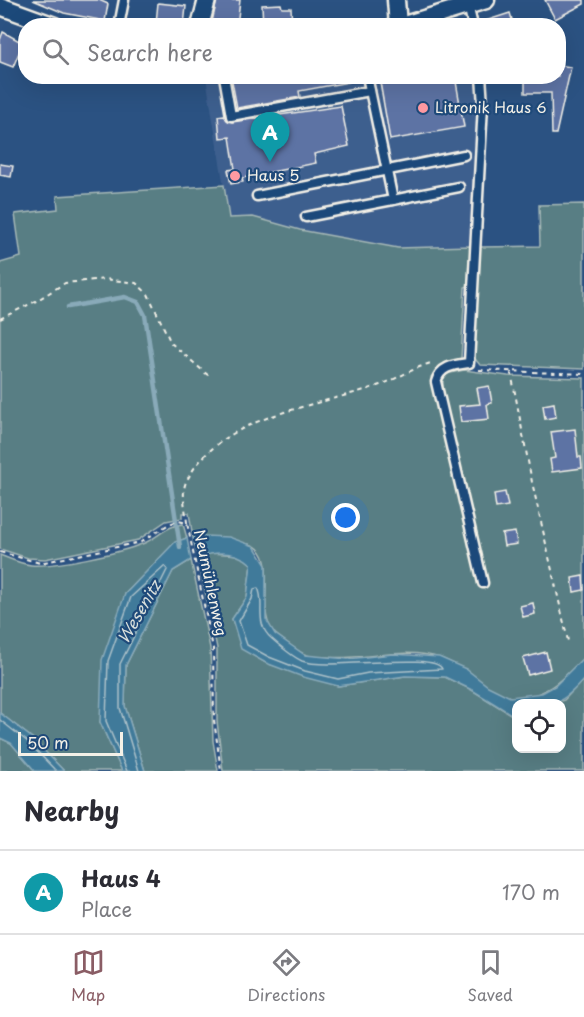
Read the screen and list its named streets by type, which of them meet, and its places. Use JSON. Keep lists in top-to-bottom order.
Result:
{
  "streets": {
    "path": ["Neumühlenweg"]
  },
  "water": ["Wesenitz"],
  "places": ["Litronik Haus 6", "Haus 5"],
  "scale_bar": "50 m",
  "page": {
    "search": "Search here",
    "pins": "A",
    "scale": "50 m",
    "heading": "Nearby",
    "list": [
      {
        "mark": "A",
        "name": "Haus 4",
        "note": "Place",
        "value": "170 m"
      }
    ],
    "nav": ["Map", "Directions", "Saved"]
  }
}
